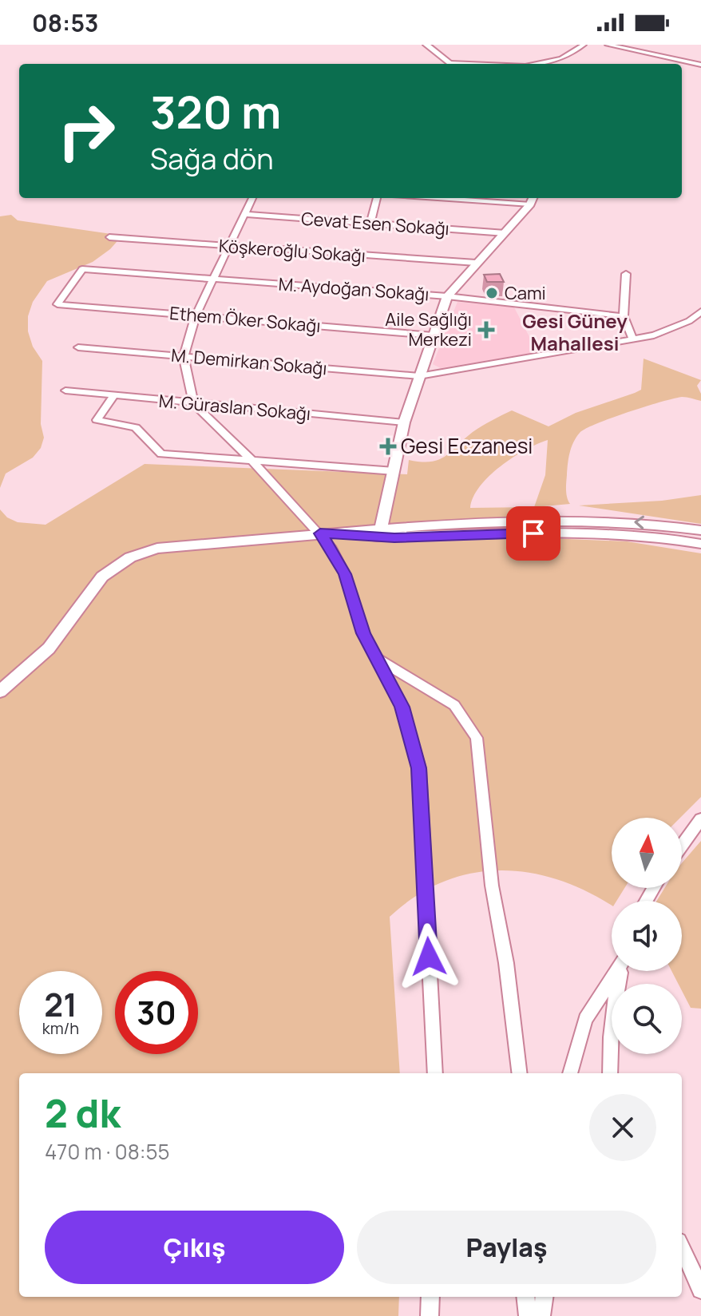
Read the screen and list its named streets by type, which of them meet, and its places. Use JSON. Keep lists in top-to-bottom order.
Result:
{
  "streets": {
    "street": [
      "Cevat Esen Sokağı",
      "Köşkeroğlu Sokağı",
      "M. Aydoğan Sokağı",
      "Ethem Öker Sokağı",
      "M. Demirkan Sokağı",
      "M. Güraslan Sokağı"
    ]
  },
  "crossings": [
    ["M. Aydoğan Sokağı", "Ethem Öker Sokağı"]
  ],
  "districts": ["Gesi Güney Mahallesi"],
  "places": {
    "other": ["Cami"],
    "health": ["Aile Sağlığı Merkezi", "Gesi Eczanesi"]
  },
  "north": "top",
  "page": {
    "status": "08:53",
    "turn": ["320 m", "Sağa dön"],
    "speed": "21 km/h",
    "limit": "30",
    "heading": ["2 dk", "470 m · 08:55"],
    "buttons": ["Çıkış", "Paylaş"]
  }
}
